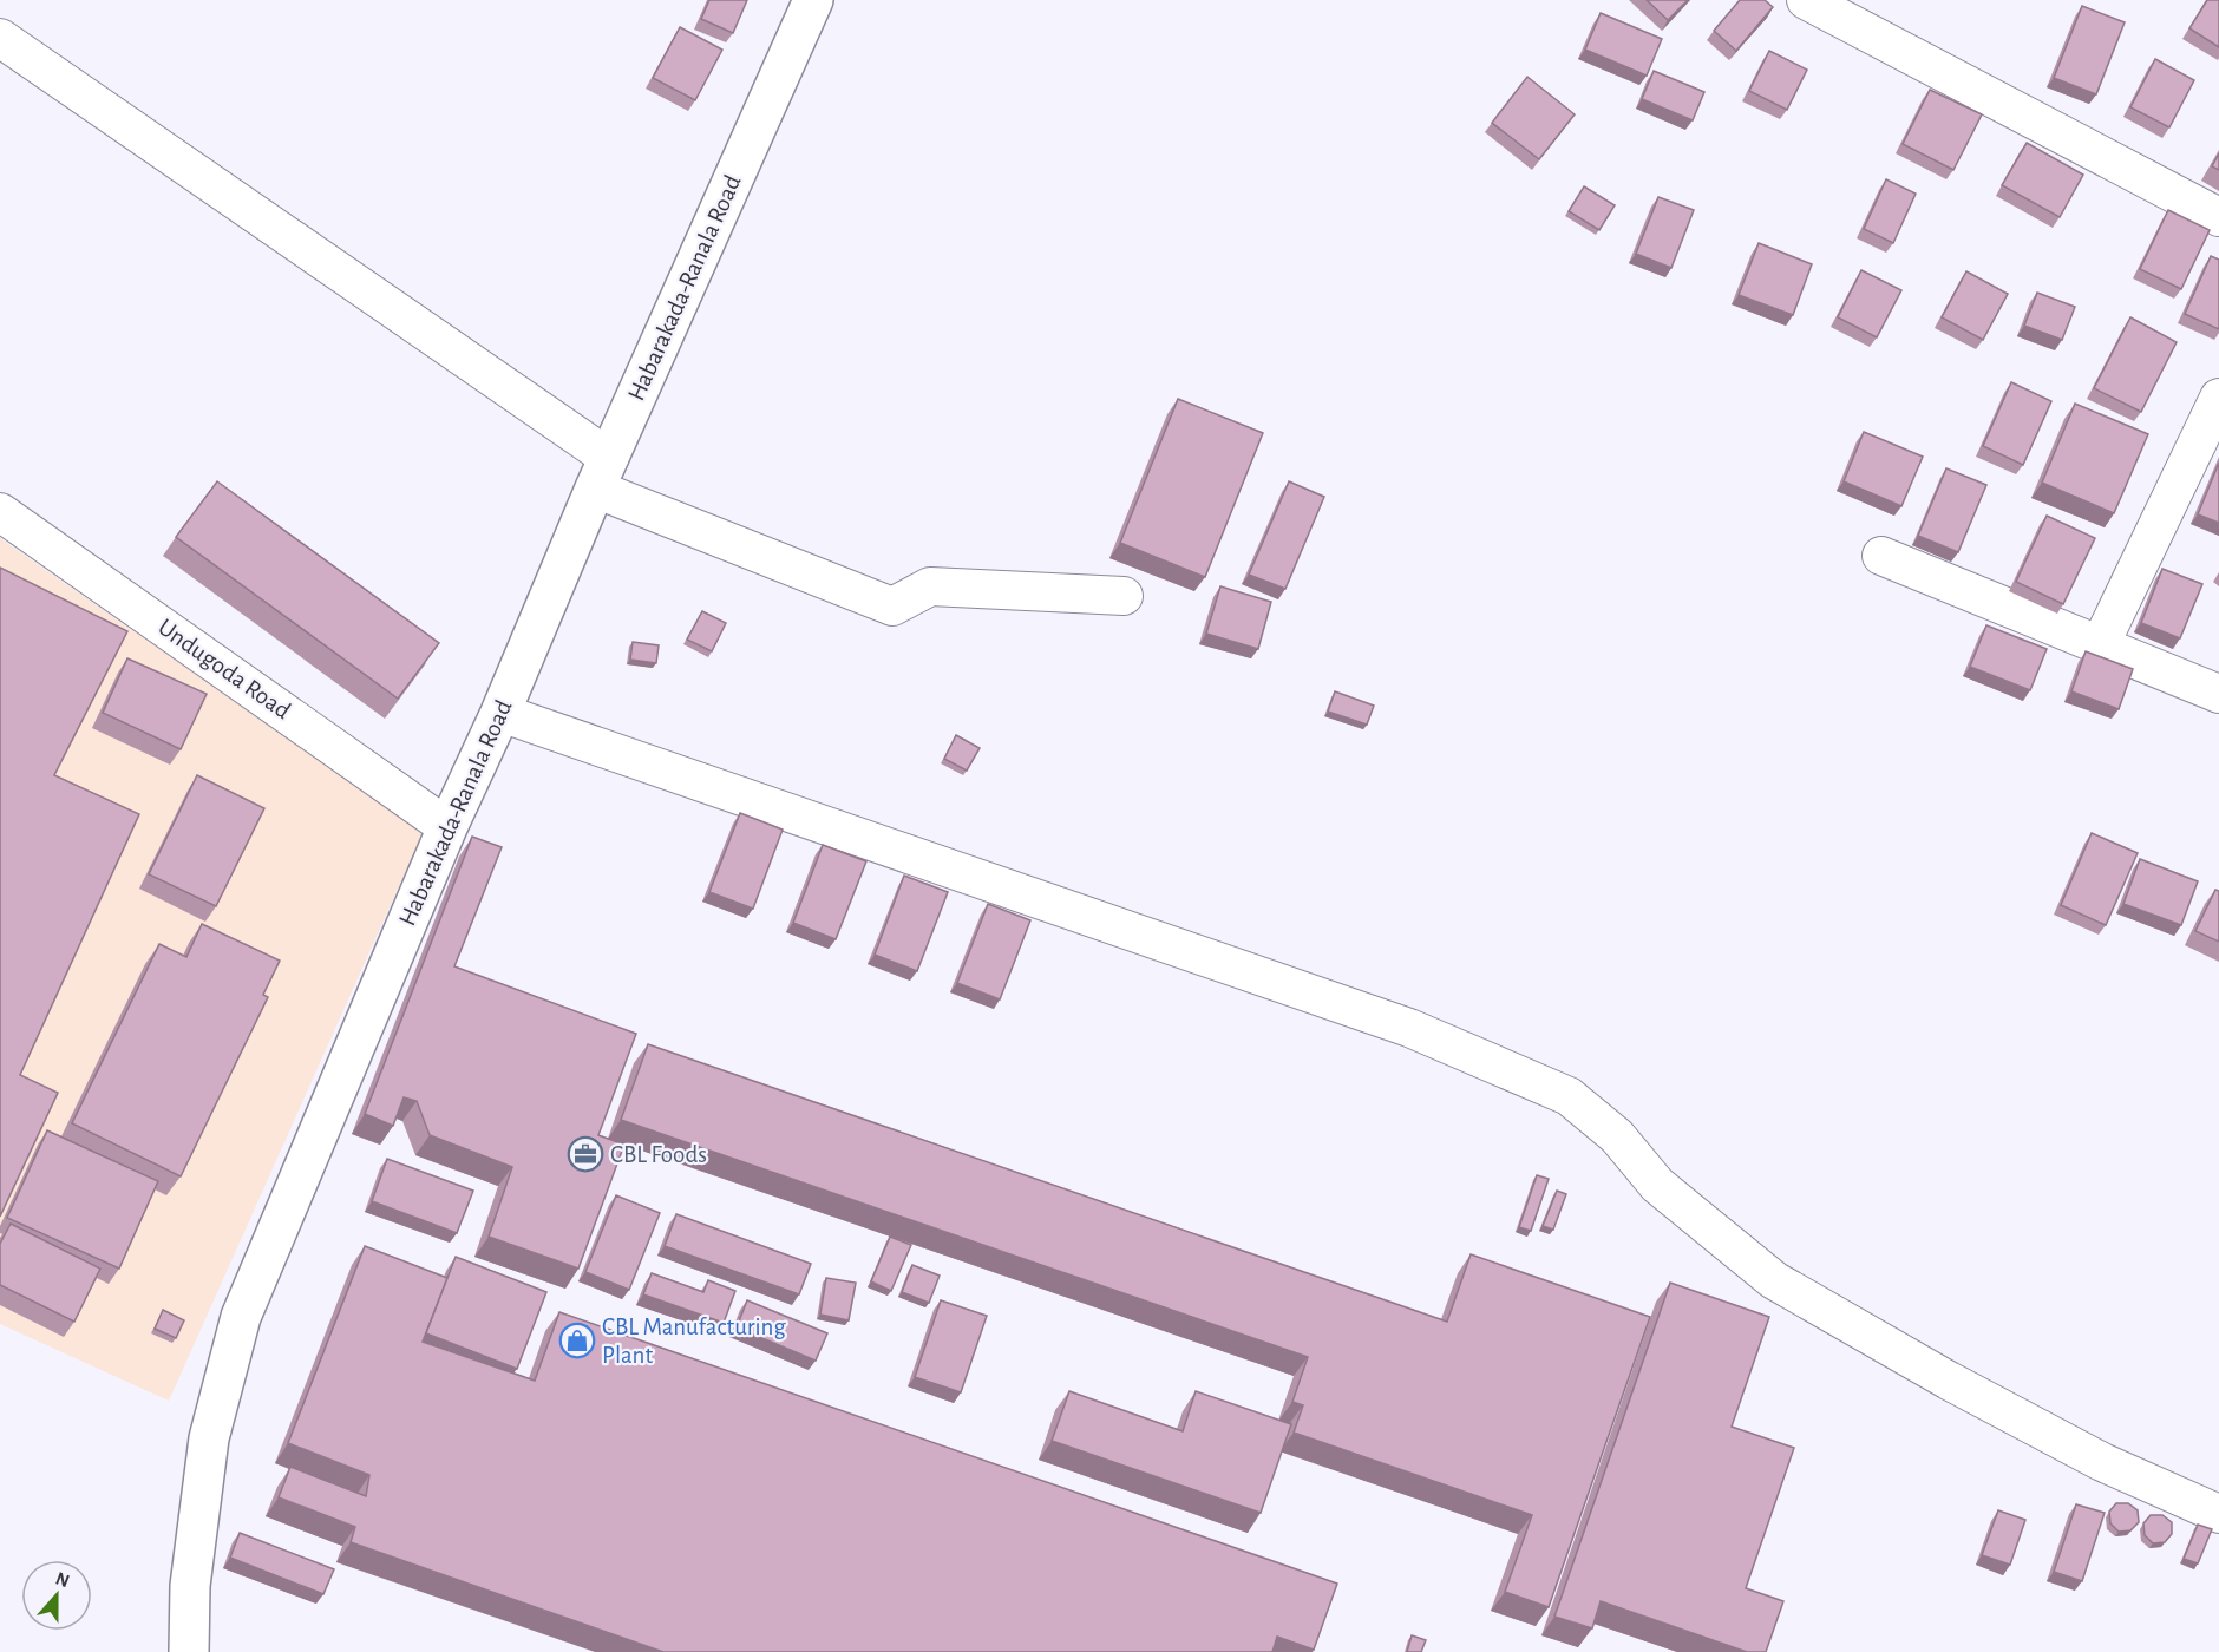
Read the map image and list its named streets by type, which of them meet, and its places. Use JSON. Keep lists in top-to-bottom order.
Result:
{
  "streets": {
    "main road": ["Habarakada-Ranala Road"],
    "street": ["Undugoda Road"]
  },
  "crossings": [
    ["Habarakada-Ranala Road", "Undugoda Road"]
  ],
  "places": {
    "office": ["CBL Foods"],
    "shop": ["CBL Manufacturing Plant"]
  },
  "north": "top"
}
